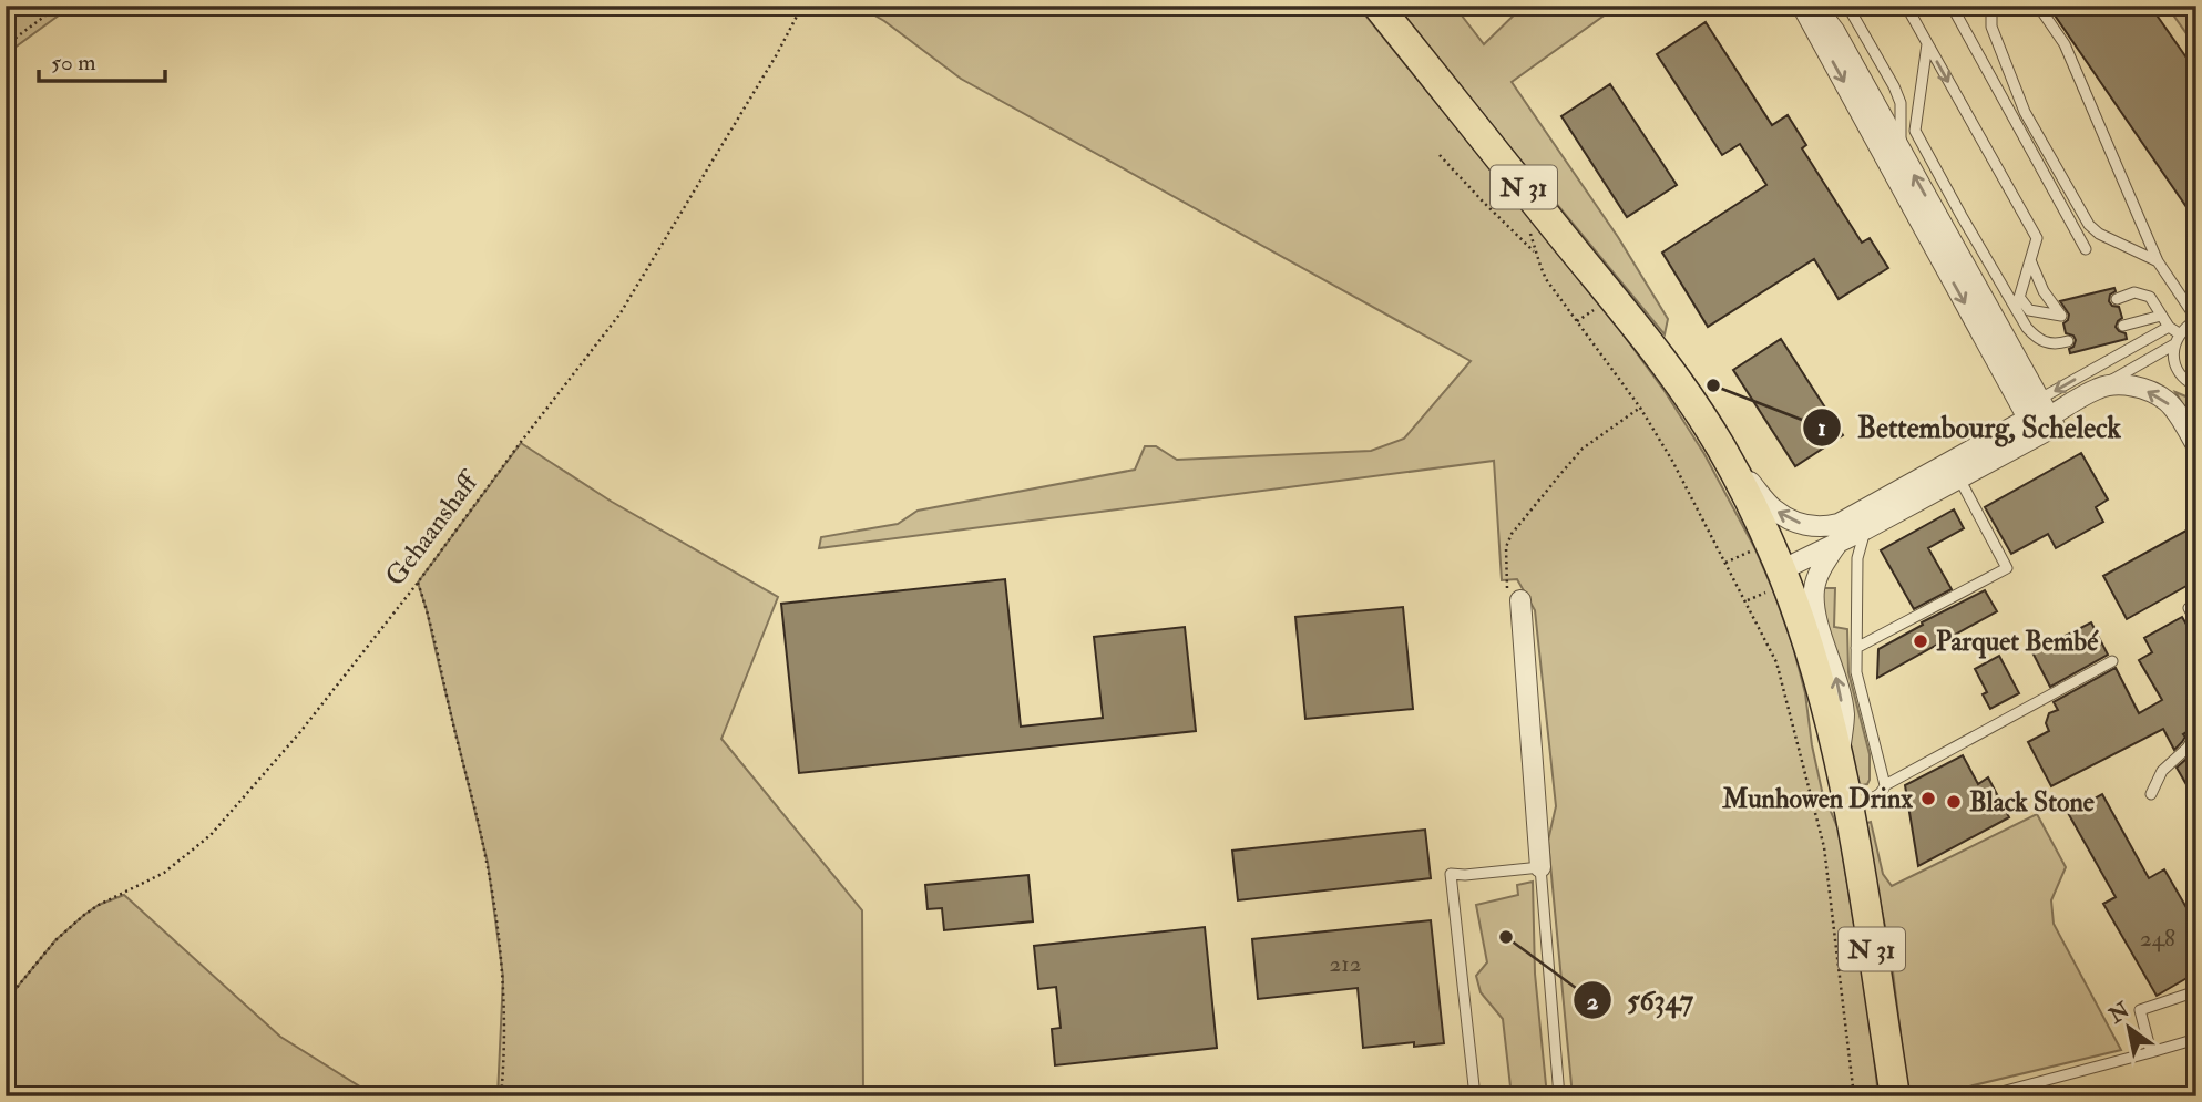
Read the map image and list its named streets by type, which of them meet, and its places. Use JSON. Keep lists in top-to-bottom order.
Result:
{
  "streets": {
    "main road": ["N 31"],
    "path": ["Gehaanshaff"]
  },
  "places": [
    "Bettembourg, Scheleck",
    "Parquet Bembé",
    "Munhowen Drinx",
    "Black Stone",
    "56347"
  ],
  "house_numbers": ["248", "212"],
  "scale_bar": "50 m",
  "north": "top left"
}
